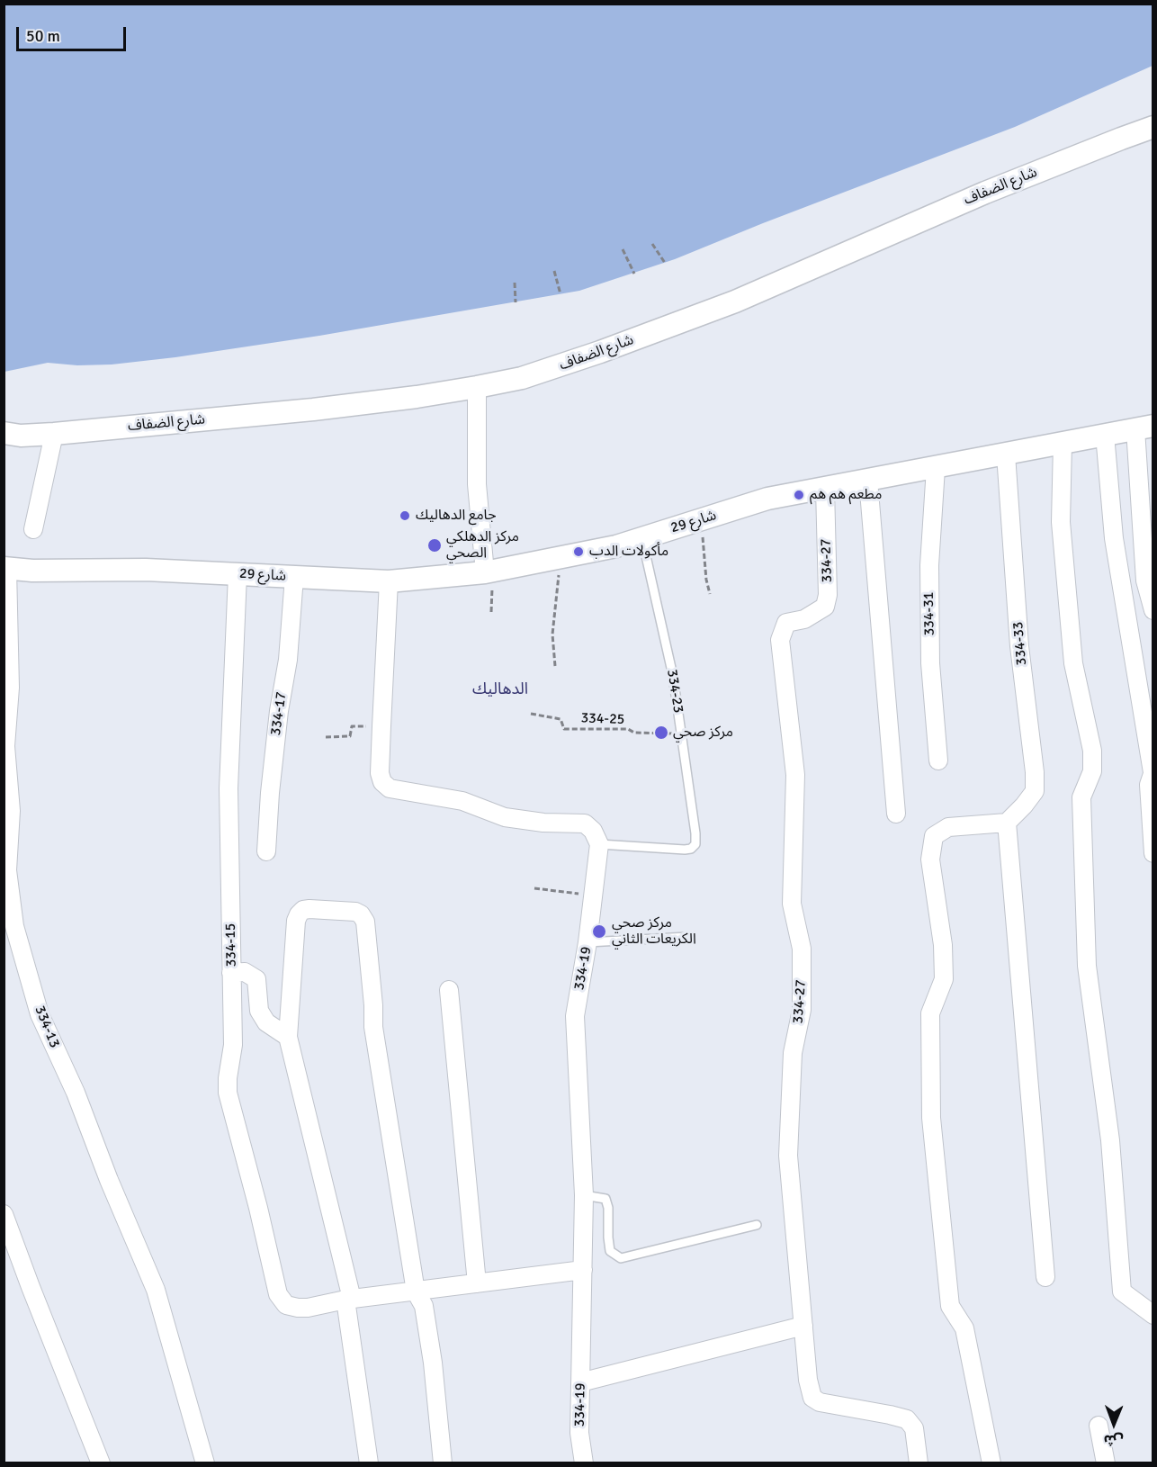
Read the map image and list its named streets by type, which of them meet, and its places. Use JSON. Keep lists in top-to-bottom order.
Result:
{
  "streets": {
    "street": [
      "شارع الضفاف",
      "شارع 29",
      "334-27",
      "334-31",
      "334-33",
      "334-17",
      "334-15",
      "334-19",
      "334-13"
    ],
    "lane": ["334-23"],
    "path": ["334-25"]
  },
  "crossings": [
    ["شارع 29", "334-27"],
    ["شارع 29", "334-31"],
    ["شارع 29", "334-33"],
    ["شارع 29", "334-23"],
    ["شارع 29", "334-17"],
    ["شارع 29", "334-15"],
    ["شارع 29", "334-13"],
    ["334-23", "334-25"],
    ["334-23", "334-19"]
  ],
  "districts": ["الدهاليك"],
  "places": [
    "مطعم هم هم",
    "جامع الدهاليك",
    "مركز الدهلكي الصحي",
    "مأكولات الدب",
    "مركز صحي",
    "مركز صحي الكريعات الثاني"
  ],
  "scale_bar": "50 m",
  "north": "bottom"
}
